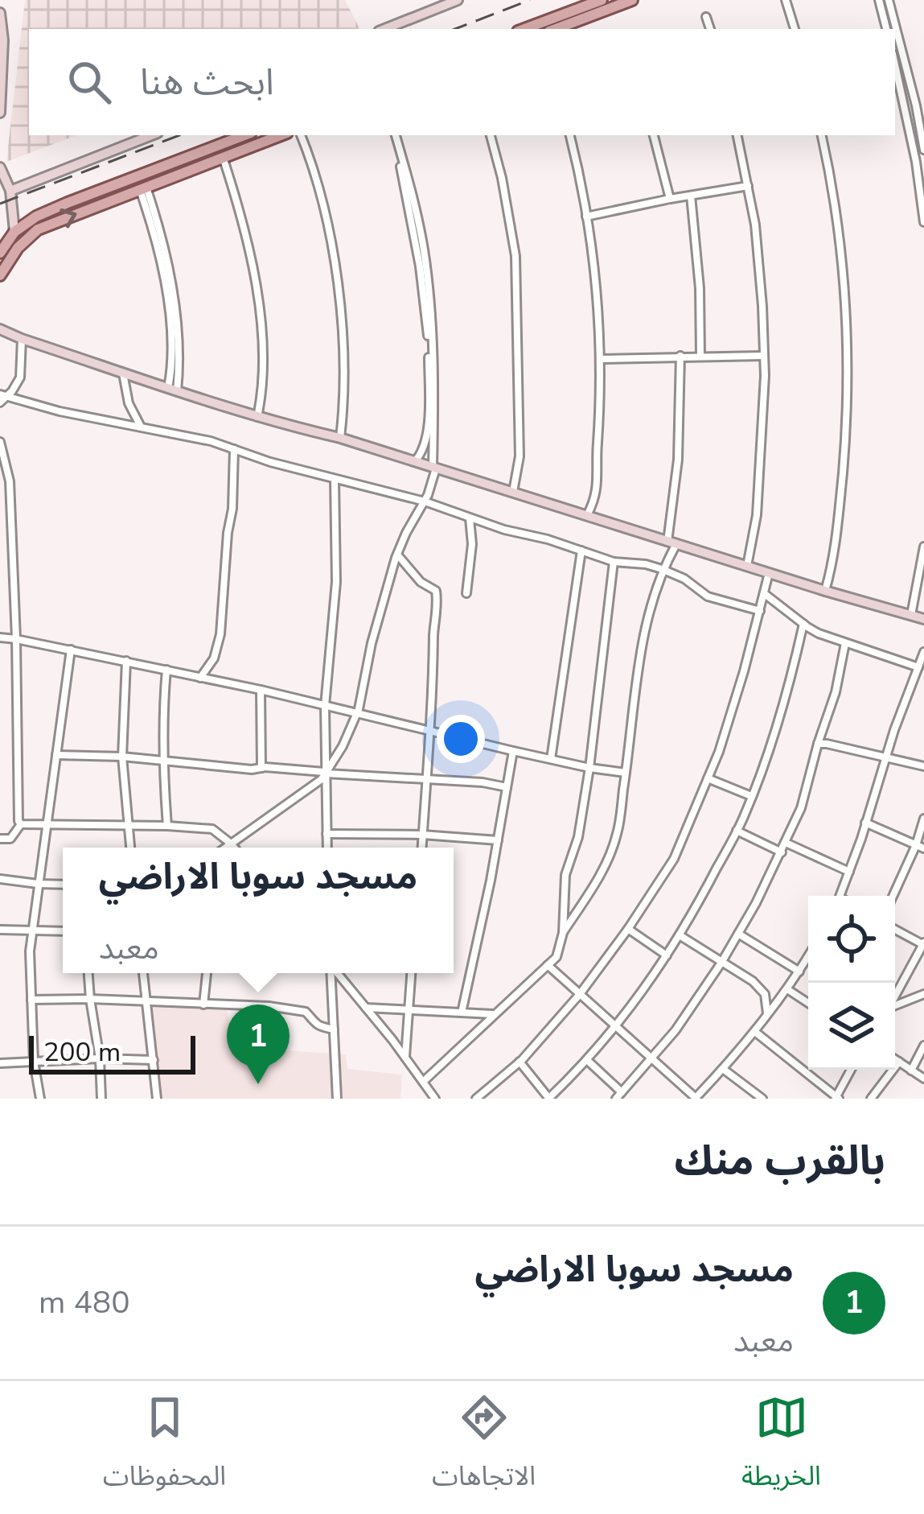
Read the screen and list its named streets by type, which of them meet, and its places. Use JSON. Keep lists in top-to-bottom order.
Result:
{
  "scale_bar": "200 m",
  "page": {
    "search": "ابحث هنا",
    "popup": ["مسجد سوبا الاراضي", "معبد"],
    "pins": "1",
    "scale": "200 m",
    "heading": "بالقرب منك",
    "list": [
      {
        "mark": "1",
        "name": "مسجد سوبا الاراضي",
        "note": "معبد",
        "value": "480 m"
      }
    ],
    "nav": ["الخريطة", "الاتجاهات", "المحفوظات"]
  }
}
